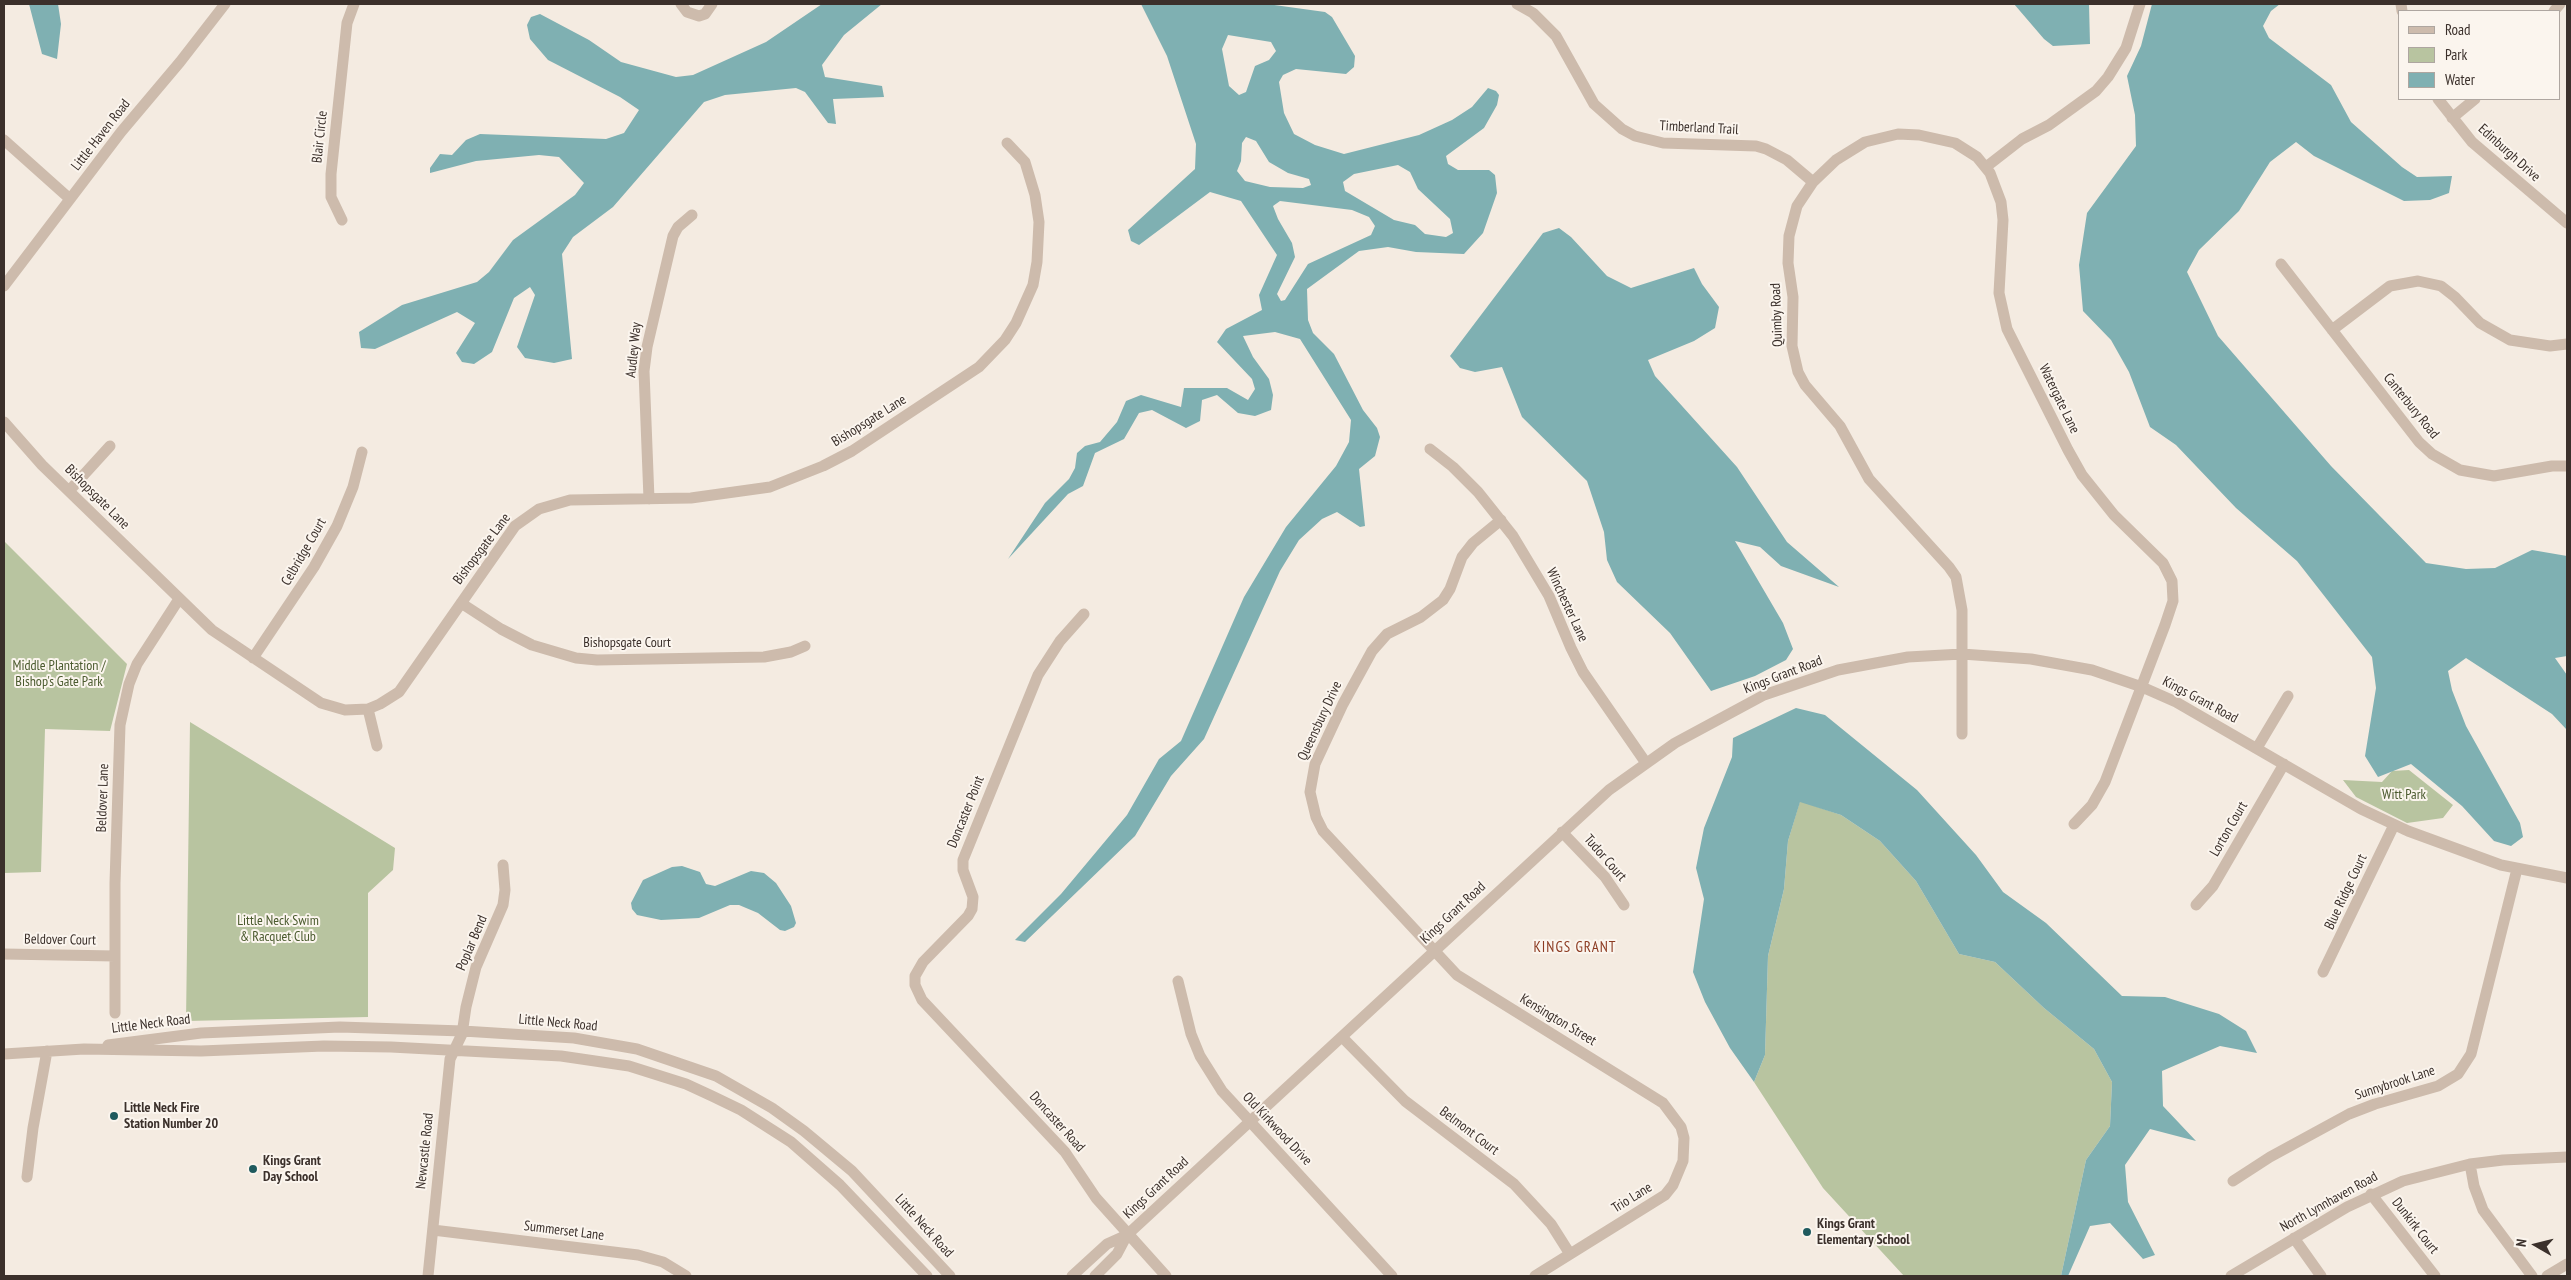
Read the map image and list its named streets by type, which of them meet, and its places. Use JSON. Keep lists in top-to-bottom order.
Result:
{
  "streets": {
    "street": [
      "Timberland Trail",
      "Little Haven Road",
      "Blair Circle",
      "Edinburgh Drive",
      "Quimby Road",
      "Audley Way",
      "Watergate Lane",
      "Canterbury Road",
      "Bishopsgate Lane",
      "Celbridge Court",
      "Winchester Lane",
      "Bishopsgate Court",
      "Kings Grant Road",
      "Queensbury Drive",
      "Beldover Lane",
      "Doncaster Point",
      "Lorton Court",
      "Tudor Court",
      "Blue Ridge Court",
      "Beldover Court",
      "Poplar Bend",
      "Kensington Street",
      "Little Neck Road",
      "Sunnybrook Lane",
      "Doncaster Road",
      "Old Kirkwood Drive",
      "Belmont Court",
      "Newcastle Road",
      "Trio Lane",
      "North Lynnhaven Road",
      "Dunkirk Court",
      "Summerset Lane"
    ]
  },
  "crossings": [
    ["Timberland Trail", "Quimby Road"],
    ["Quimby Road", "Watergate Lane"],
    ["Quimby Road", "Kings Grant Road"],
    ["Audley Way", "Bishopsgate Lane"],
    ["Watergate Lane", "Kings Grant Road"],
    ["Bishopsgate Lane", "Celbridge Court"],
    ["Bishopsgate Lane", "Bishopsgate Court"],
    ["Bishopsgate Lane", "Beldover Lane"],
    ["Winchester Lane", "Kings Grant Road"],
    ["Winchester Lane", "Queensbury Drive"],
    ["Kings Grant Road", "Queensbury Drive"],
    ["Kings Grant Road", "Lorton Court"],
    ["Kings Grant Road", "Tudor Court"],
    ["Kings Grant Road", "Blue Ridge Court"],
    ["Kings Grant Road", "Kensington Street"],
    ["Kings Grant Road", "Sunnybrook Lane"],
    ["Kings Grant Road", "Doncaster Road"],
    ["Kings Grant Road", "Old Kirkwood Drive"],
    ["Kings Grant Road", "Belmont Court"],
    ["Queensbury Drive", "Kensington Street"],
    ["Beldover Lane", "Beldover Court"],
    ["Doncaster Point", "Doncaster Road"],
    ["Poplar Bend", "Little Neck Road"],
    ["Poplar Bend", "Newcastle Road"],
    ["Kensington Street", "Trio Lane"],
    ["Little Neck Road", "Newcastle Road"],
    ["Belmont Court", "Trio Lane"],
    ["Newcastle Road", "Summerset Lane"],
    ["North Lynnhaven Road", "Dunkirk Court"]
  ],
  "districts": ["KINGS GRANT"],
  "parks": ["Middle Plantation / Bishop's Gate Park", "Witt Park", "Little Neck Swim & Racquet Club"],
  "places": ["Little Neck Fire Station Number 20", "Kings Grant Day School", "Kings Grant Elementary School"],
  "legend": ["Road", "Park", "Water"],
  "north": "left"
}
